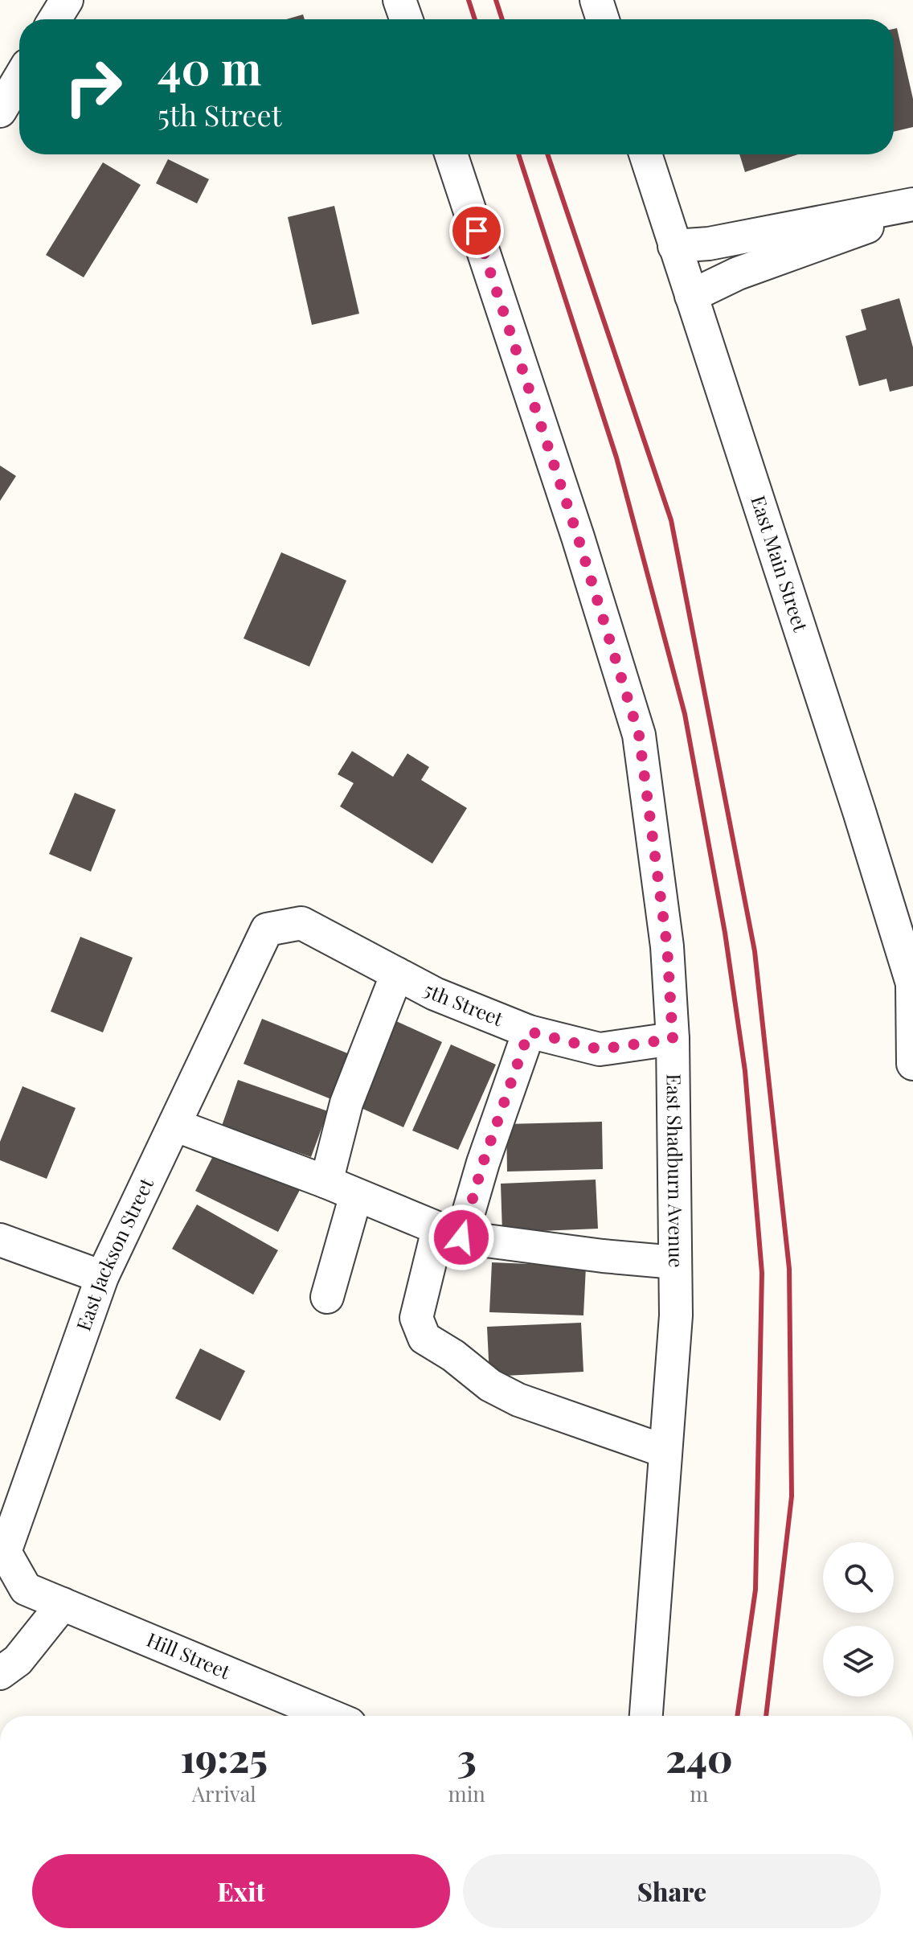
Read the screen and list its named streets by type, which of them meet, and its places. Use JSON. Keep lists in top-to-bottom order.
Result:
{
  "streets": {
    "street": [
      "East Main Street",
      "5th Street",
      "East Shadburn Avenue",
      "East Jackson Street",
      "Hill Street"
    ]
  },
  "crossings": [
    ["5th Street", "East Shadburn Avenue"],
    ["5th Street", "East Jackson Street"],
    ["East Jackson Street", "Hill Street"]
  ],
  "page": {
    "turn": ["40 m", "5th Street"],
    "eta": [
      "19:25",
      "Arrival",
      "3",
      "min",
      "240",
      "m"
    ],
    "buttons": ["Exit", "Share"]
  }
}
